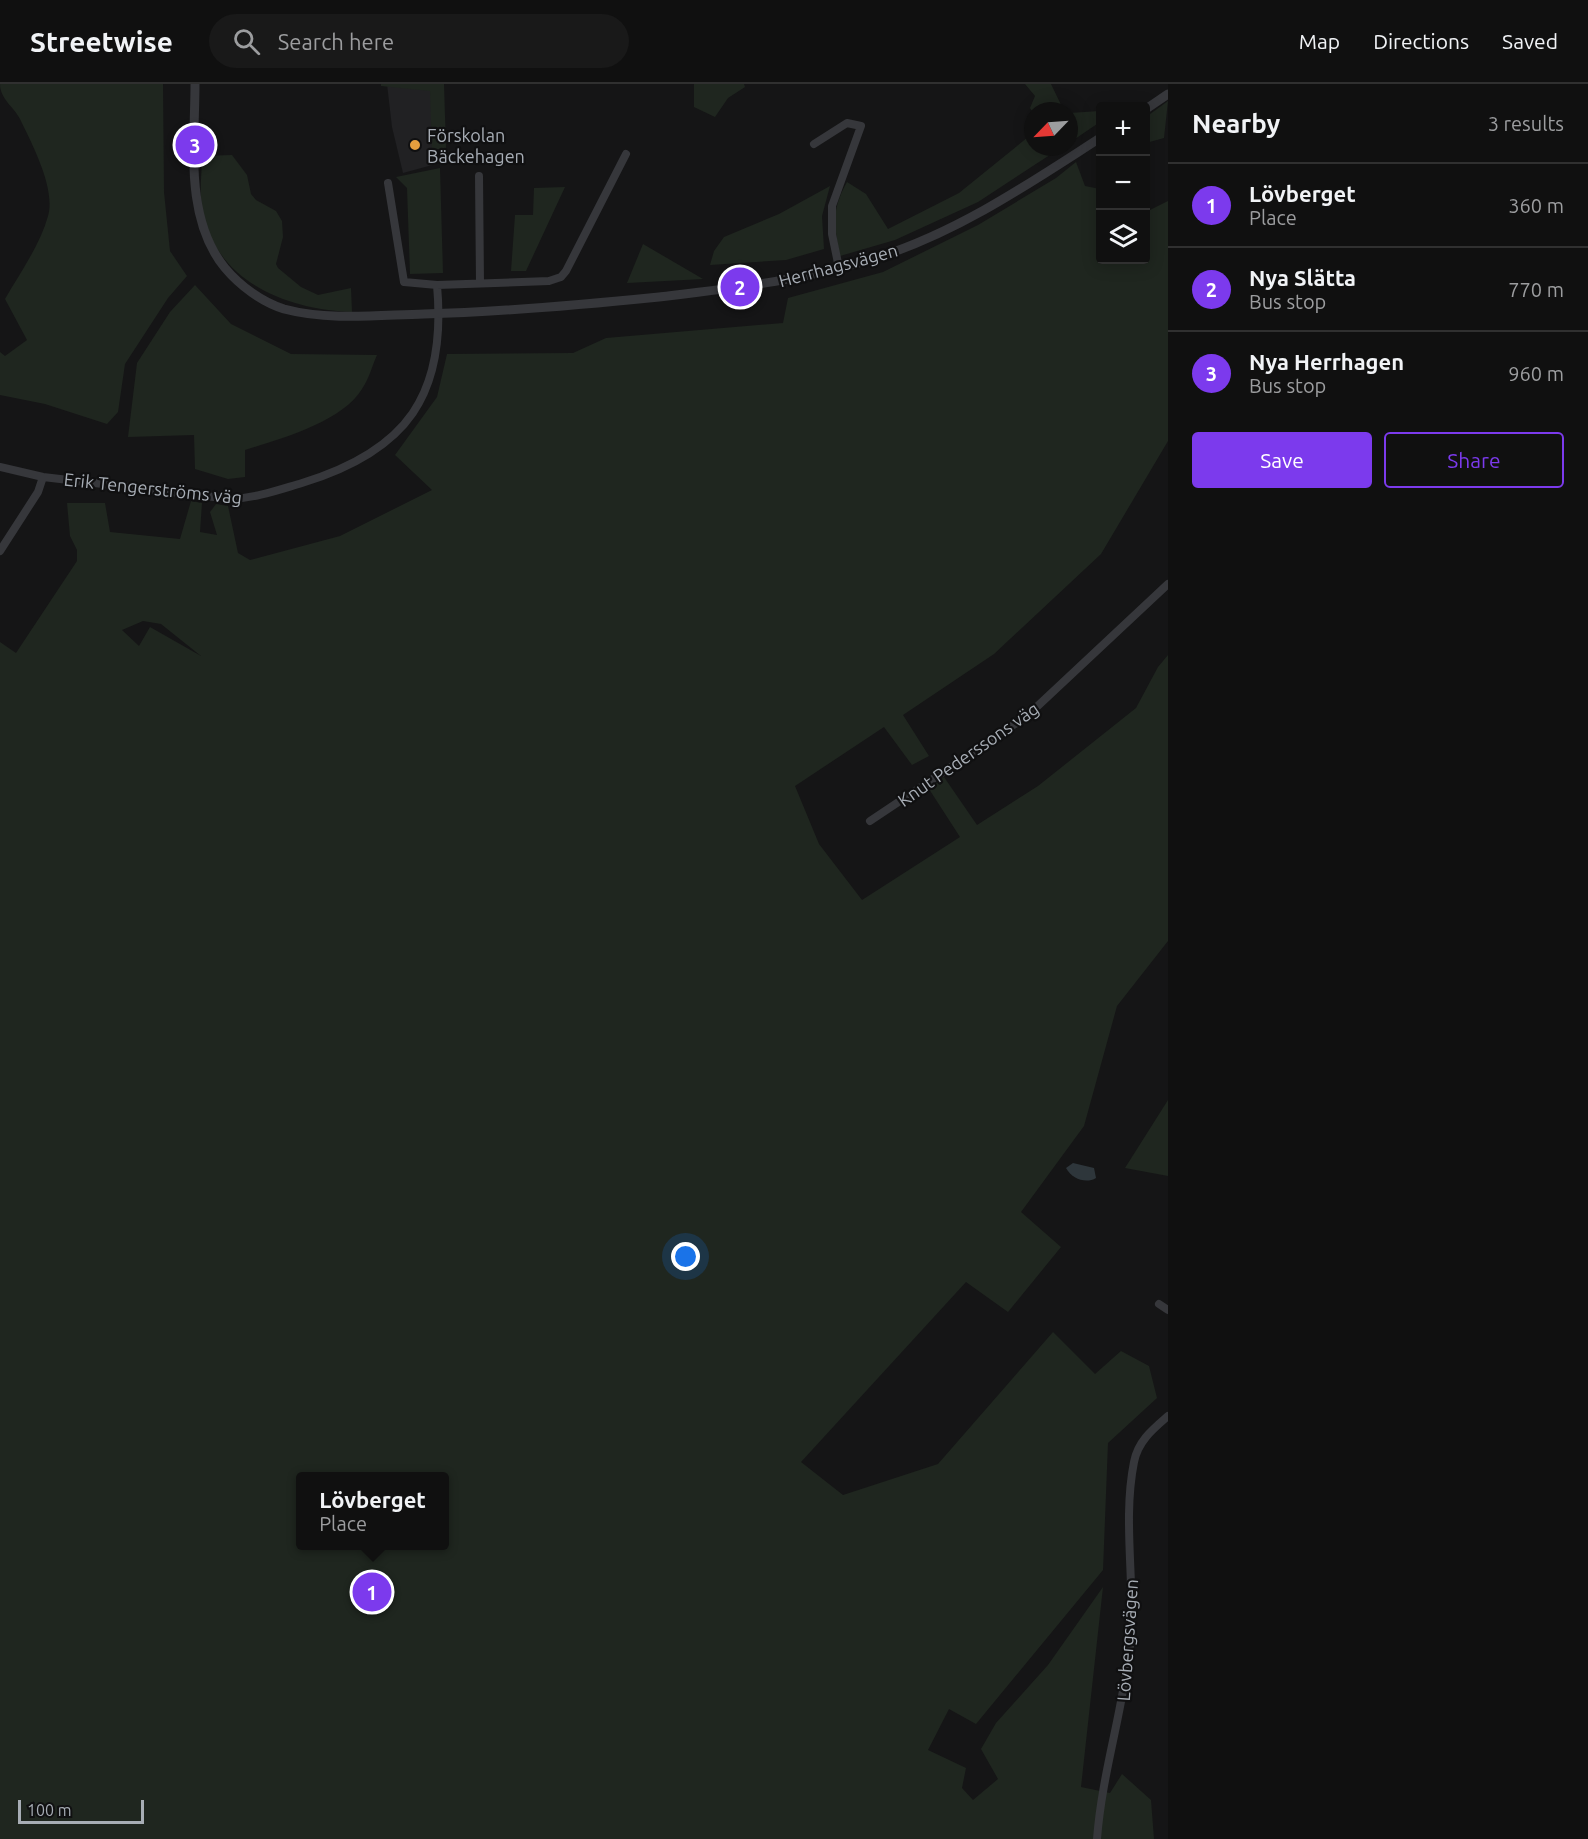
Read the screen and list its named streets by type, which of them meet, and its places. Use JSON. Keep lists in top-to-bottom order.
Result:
{
  "streets": {
    "street": [
      "Herrhagsvägen",
      "Erik Tengerströms väg",
      "Knut Pederssons väg",
      "Lövbergsvägen"
    ]
  },
  "crossings": [
    ["Herrhagsvägen", "Erik Tengerströms väg"]
  ],
  "places": ["Förskolan Bäckehagen"],
  "scale_bar": "100 m",
  "north": "bottom left",
  "page": {
    "header": "Streetwise",
    "search": "Search here",
    "nav": ["Map", "Directions", "Saved"],
    "heading": ["Nearby", "3 results"],
    "map_buttons": ["+", "−"],
    "pins": ["3", "2", "1"],
    "list": [
      {
        "mark": "1",
        "name": "Lövberget",
        "note": "Place",
        "value": "360 m"
      },
      {
        "mark": "2",
        "name": "Nya Slätta",
        "note": "Bus stop",
        "value": "770 m"
      },
      {
        "mark": "3",
        "name": "Nya Herrhagen",
        "note": "Bus stop",
        "value": "960 m"
      }
    ],
    "buttons": ["Save", "Share"],
    "popup": ["Lövberget", "Place"],
    "scale": "100 m"
  }
}
